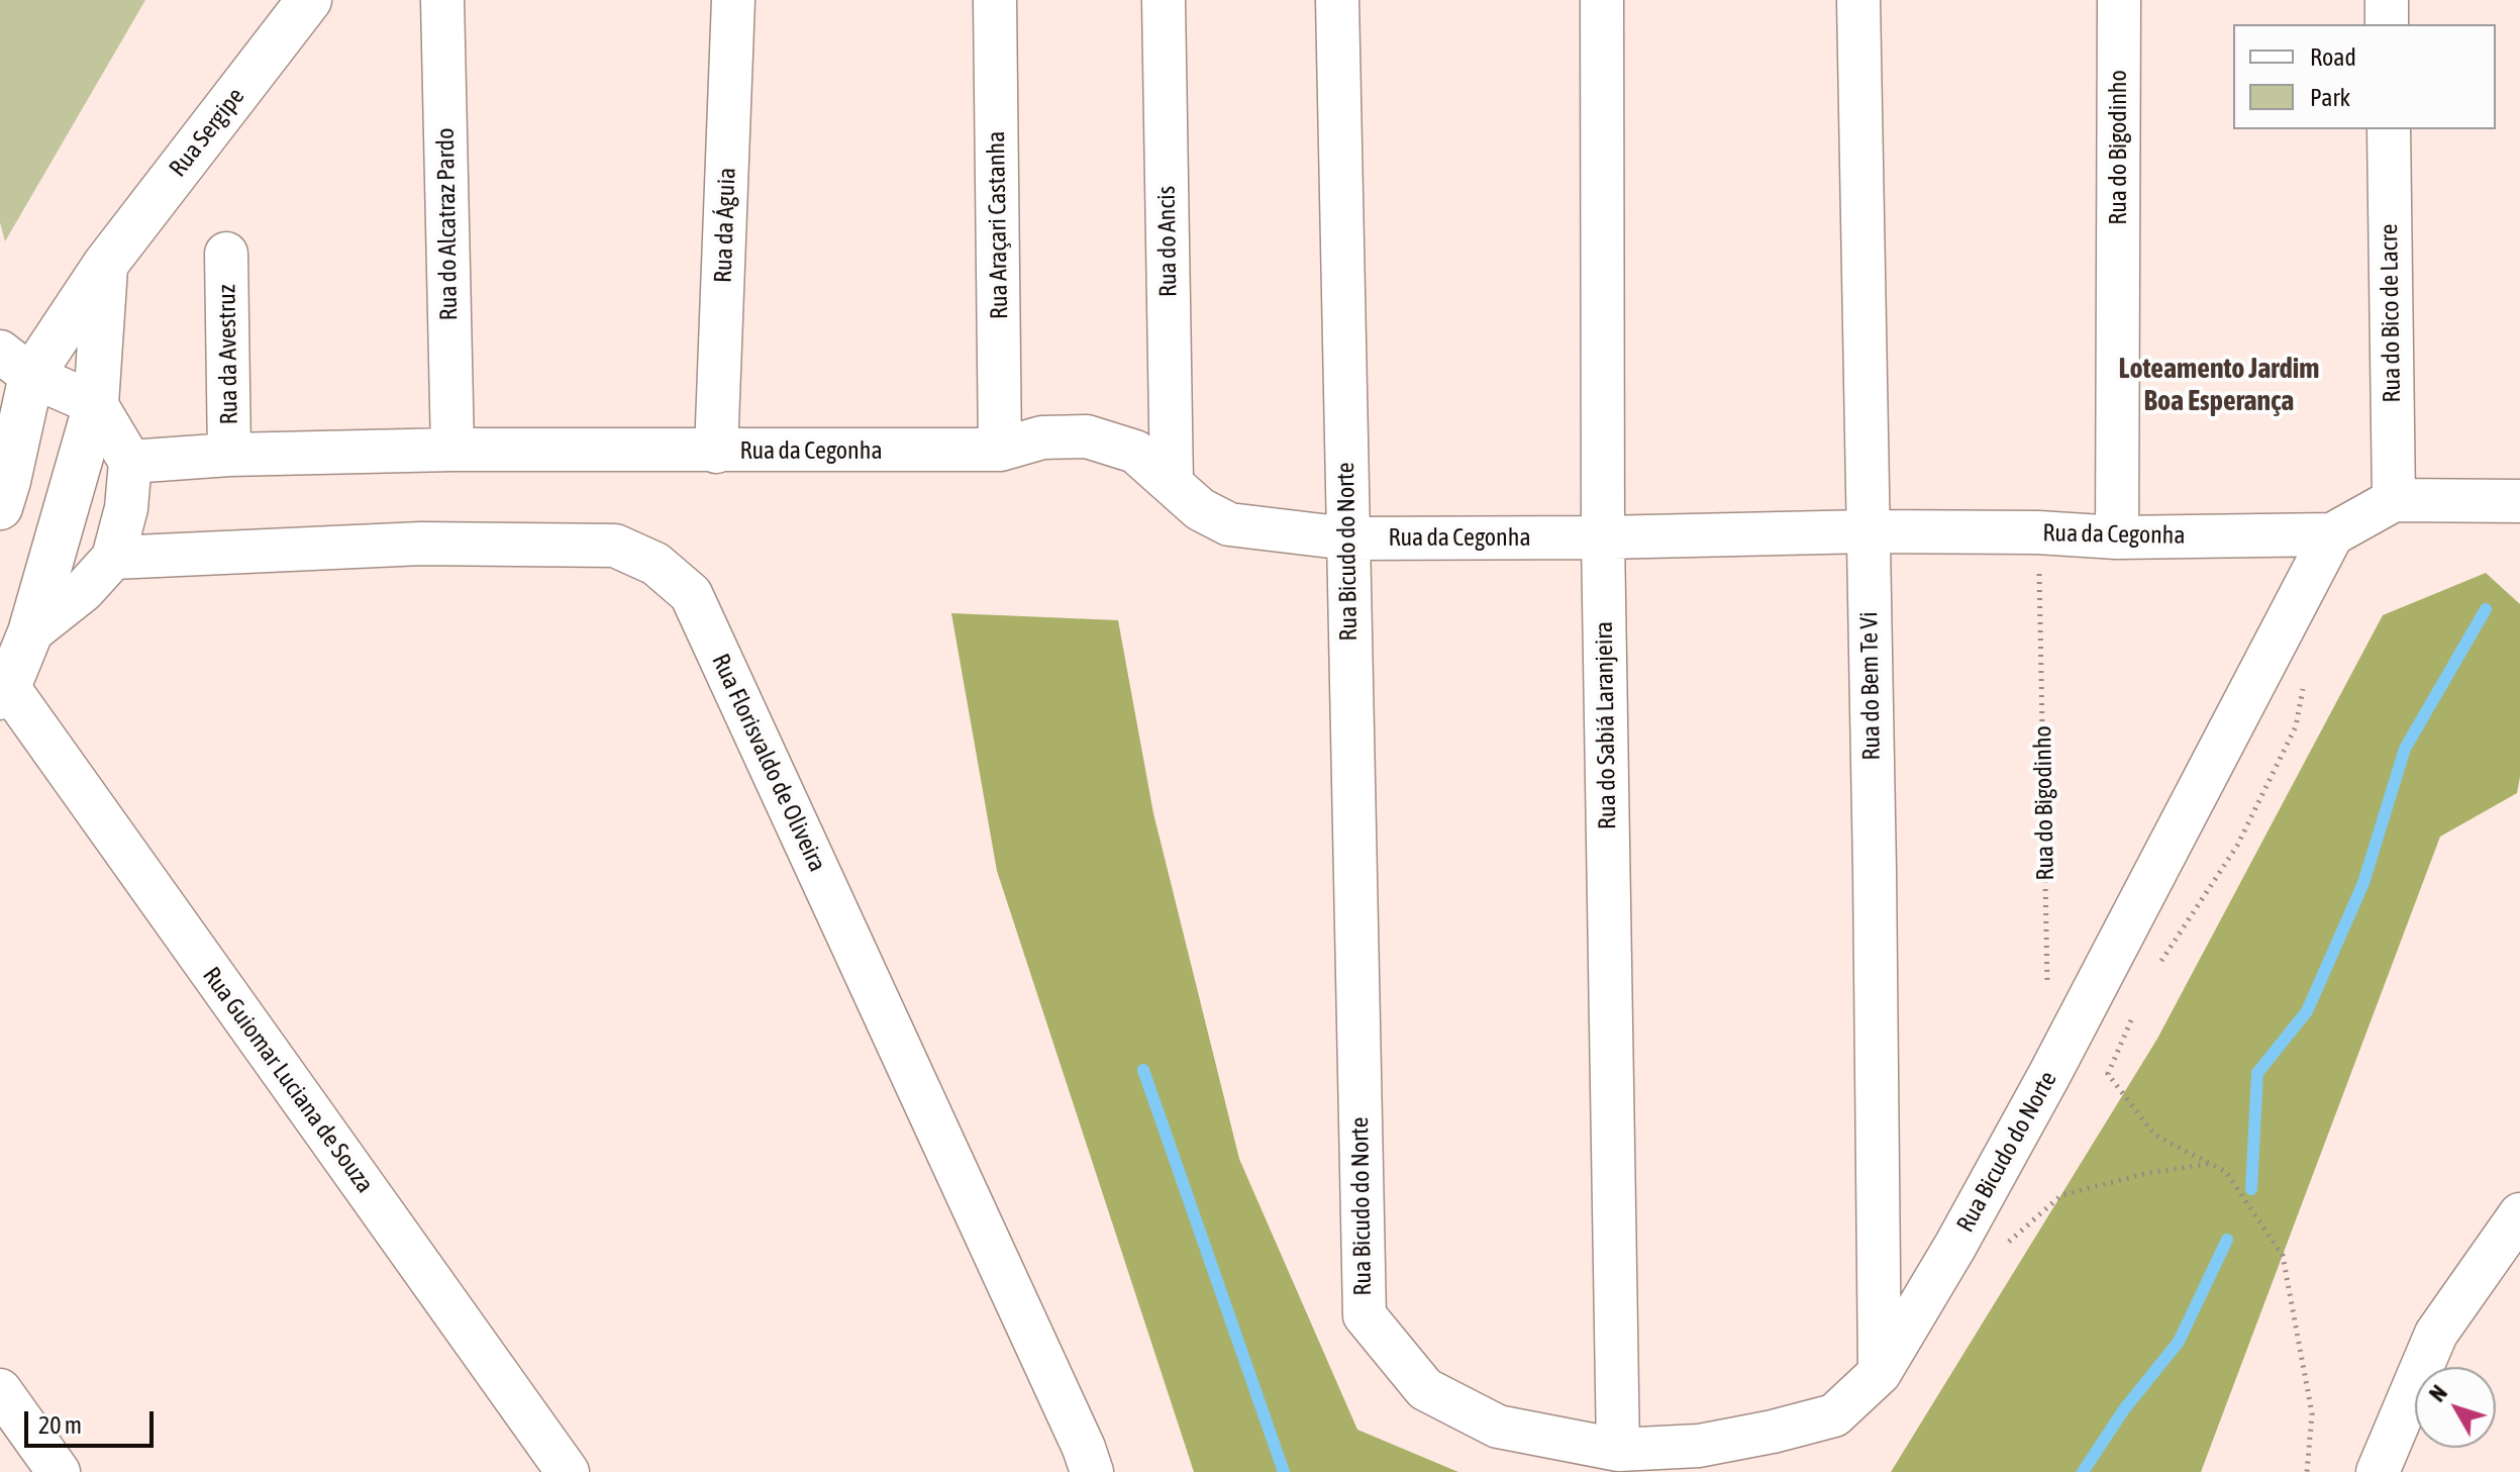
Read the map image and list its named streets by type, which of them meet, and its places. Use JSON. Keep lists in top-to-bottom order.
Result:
{
  "streets": {
    "street": [
      "Rua Sergipe",
      "Rua do Bigodinho",
      "Rua do Alcatraz Pardo",
      "Rua da Águia",
      "Rua Araçari Castanha",
      "Rua do Ancis",
      "Rua do Bico de Lacre",
      "Rua da Avestruz",
      "Rua da Cegonha",
      "Rua Bicudo do Norte",
      "Rua do Bem Te Vi",
      "Rua do Sabiá Laranjeira",
      "Rua Florisvaldo de Oliveira",
      "Rua Guiomar Luciana de Souza"
    ]
  },
  "crossings": [
    ["Rua do Bigodinho", "Rua da Cegonha"],
    ["Rua do Alcatraz Pardo", "Rua da Cegonha"],
    ["Rua da Águia", "Rua da Cegonha"],
    ["Rua Araçari Castanha", "Rua da Cegonha"],
    ["Rua do Ancis", "Rua da Cegonha"],
    ["Rua do Bico de Lacre", "Rua da Cegonha"],
    ["Rua da Avestruz", "Rua da Cegonha"],
    ["Rua da Cegonha", "Rua Bicudo do Norte"],
    ["Rua da Cegonha", "Rua do Bem Te Vi"],
    ["Rua da Cegonha", "Rua do Sabiá Laranjeira"],
    ["Rua Bicudo do Norte", "Rua do Bem Te Vi"],
    ["Rua Bicudo do Norte", "Rua do Sabiá Laranjeira"]
  ],
  "districts": ["Loteamento Jardim Boa Esperança"],
  "legend": ["Road", "Park"],
  "scale_bar": "20 m",
  "north": "top left"
}
